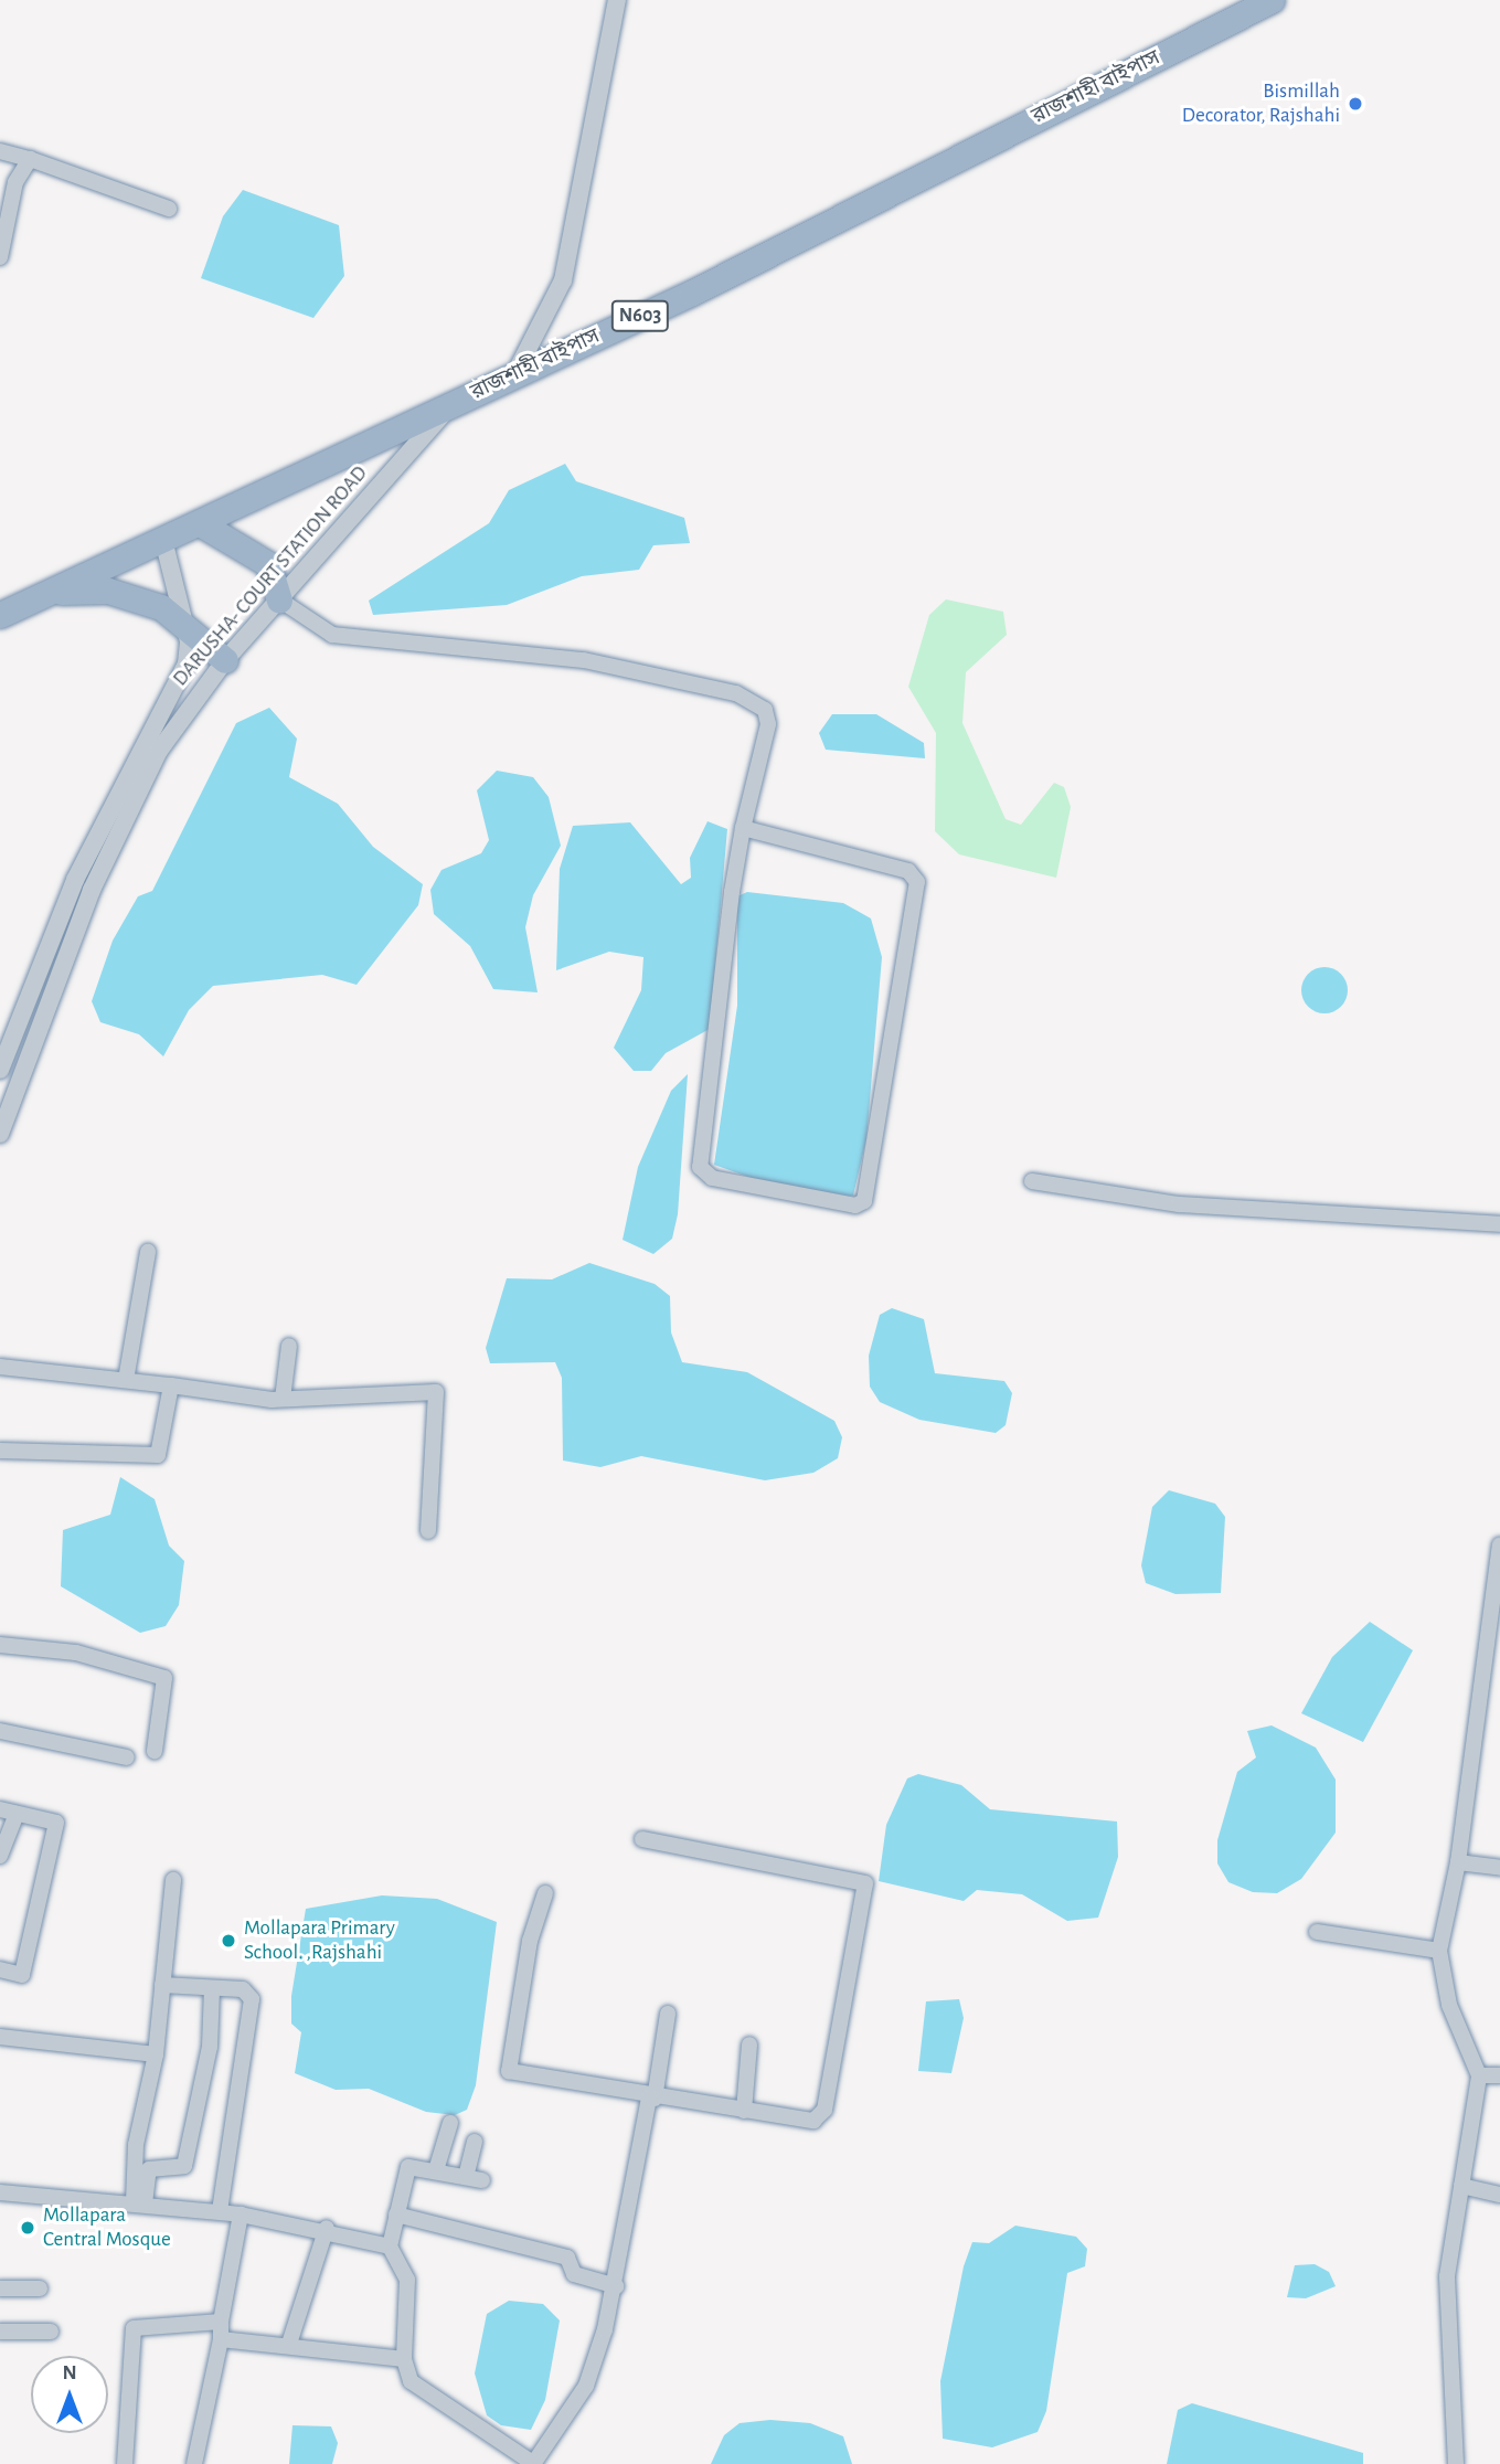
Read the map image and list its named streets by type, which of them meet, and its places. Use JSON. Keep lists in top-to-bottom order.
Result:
{
  "streets": {
    "highway": ["রাজশাহী বাইপাস", "N603"],
    "street": ["DARUSHA- COURT STATION ROAD"]
  },
  "crossings": [
    ["রাজশাহী বাইপাস", "DARUSHA- COURT STATION ROAD"]
  ],
  "places": ["Bismillah Decorator, Rajshahi", "Mollapara Primary School. ,Rajshahi", "Mollapara Central Mosque"],
  "north": "top"
}
